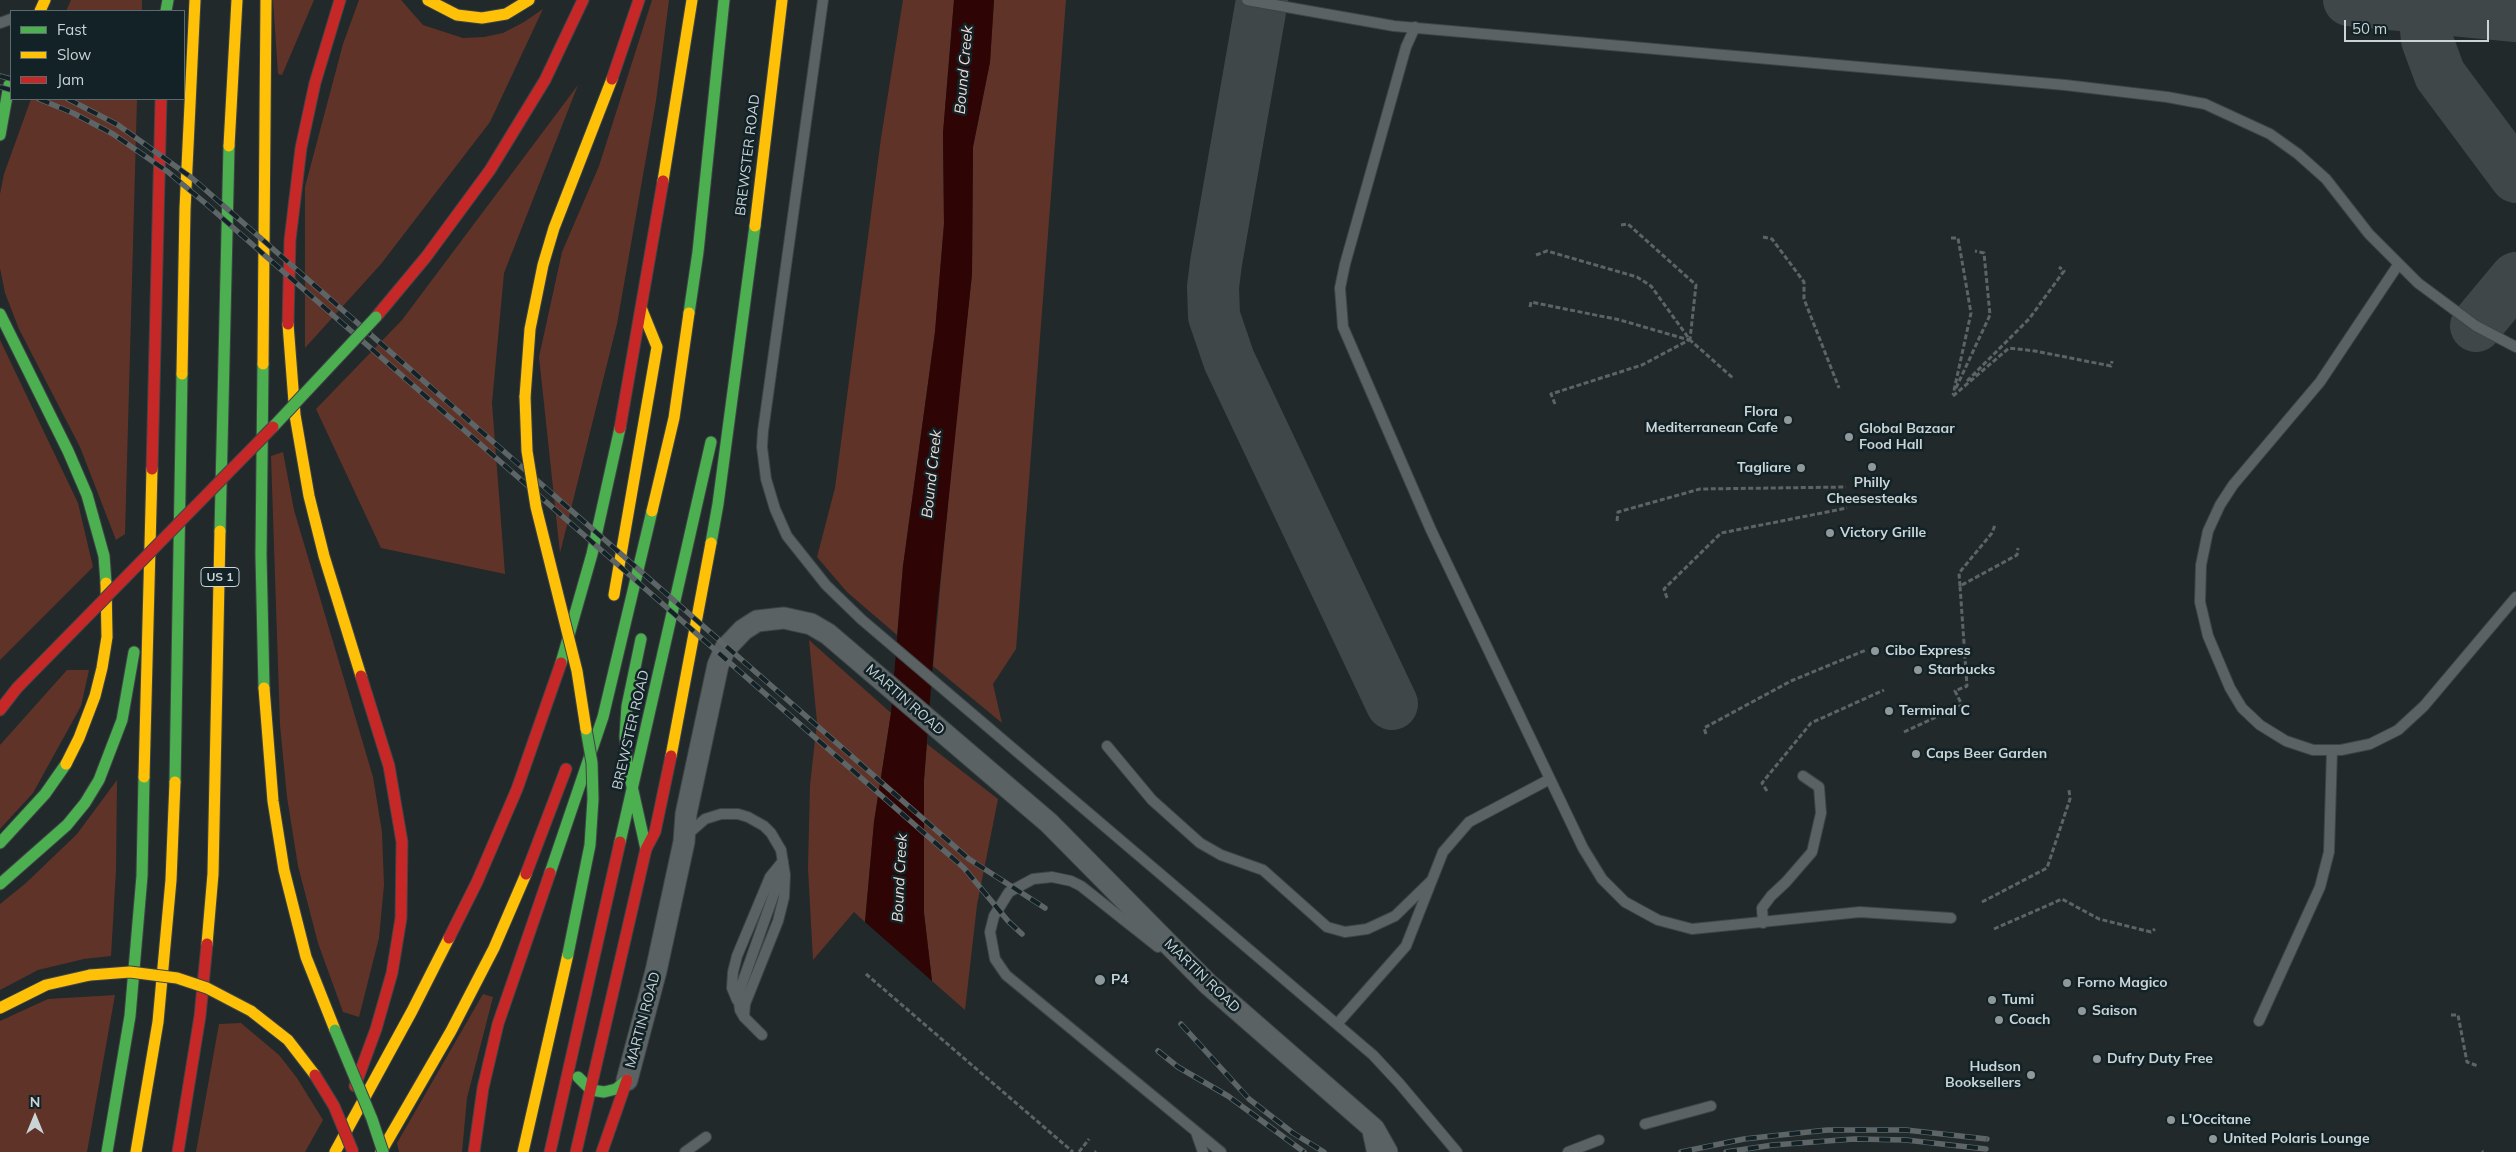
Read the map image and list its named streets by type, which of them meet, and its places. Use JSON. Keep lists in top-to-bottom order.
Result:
{
  "streets": {
    "main road": ["BREWSTER ROAD", "US 1"],
    "street": ["MARTIN ROAD"]
  },
  "water": ["Bound Creek"],
  "places": [
    "Flora Mediterranean Cafe",
    "Global Bazaar Food Hall",
    "Philly Cheesesteaks",
    "Tagliare",
    "Victory Grille",
    "Cibo Express",
    "Starbucks",
    "Terminal C",
    "Caps Beer Garden",
    "P4",
    "Forno Magico",
    "Tumi",
    "Saison",
    "Coach",
    "Dufry Duty Free",
    "Hudson Booksellers",
    "L'Occitane",
    "United Polaris Lounge"
  ],
  "legend": ["Fast", "Slow", "Jam"],
  "scale_bar": "50 m",
  "north": "top"
}
